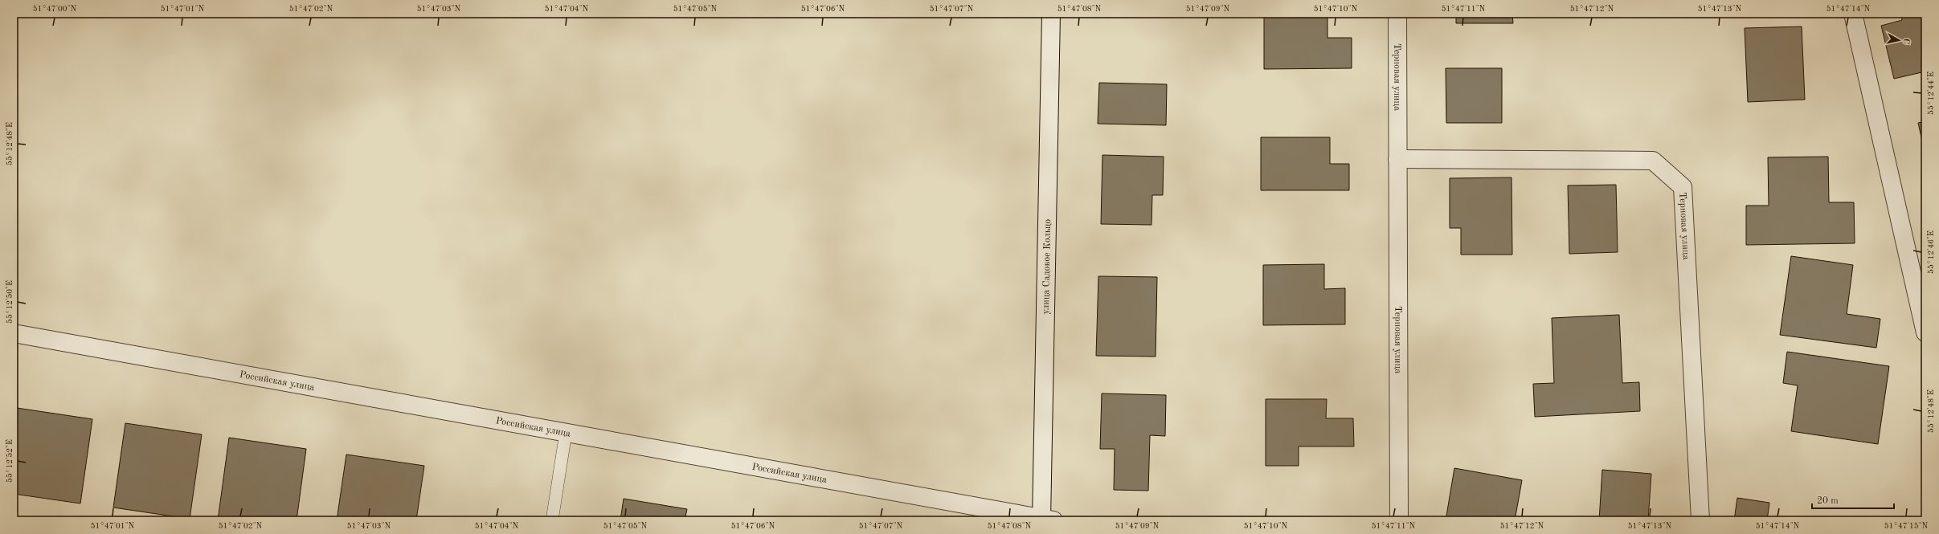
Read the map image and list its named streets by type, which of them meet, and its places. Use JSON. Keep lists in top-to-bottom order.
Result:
{
  "streets": {
    "street": ["Терновая улица", "улица Садовое Кольцо", "Российская улица"]
  },
  "crossings": [
    ["улица Садовое Кольцо", "Российская улица"]
  ],
  "scale_bar": "20 m",
  "north": "right",
  "coordinates": [
    "51°47'00\"N",
    "51°47'01\"N",
    "51°47'02\"N",
    "51°47'03\"N",
    "51°47'04\"N",
    "51°47'05\"N",
    "51°47'06\"N",
    "51°47'07\"N",
    "51°47'08\"N",
    "51°47'09\"N",
    "51°47'10\"N",
    "51°47'11\"N",
    "51°47'12\"N",
    "51°47'13\"N",
    "51°47'14\"N",
    "55°12'44\"E",
    "55°12'48\"E",
    "55°12'46\"E",
    "55°12'50\"E",
    "55°12'52\"E",
    "51°47'15\"N"
  ]
}
